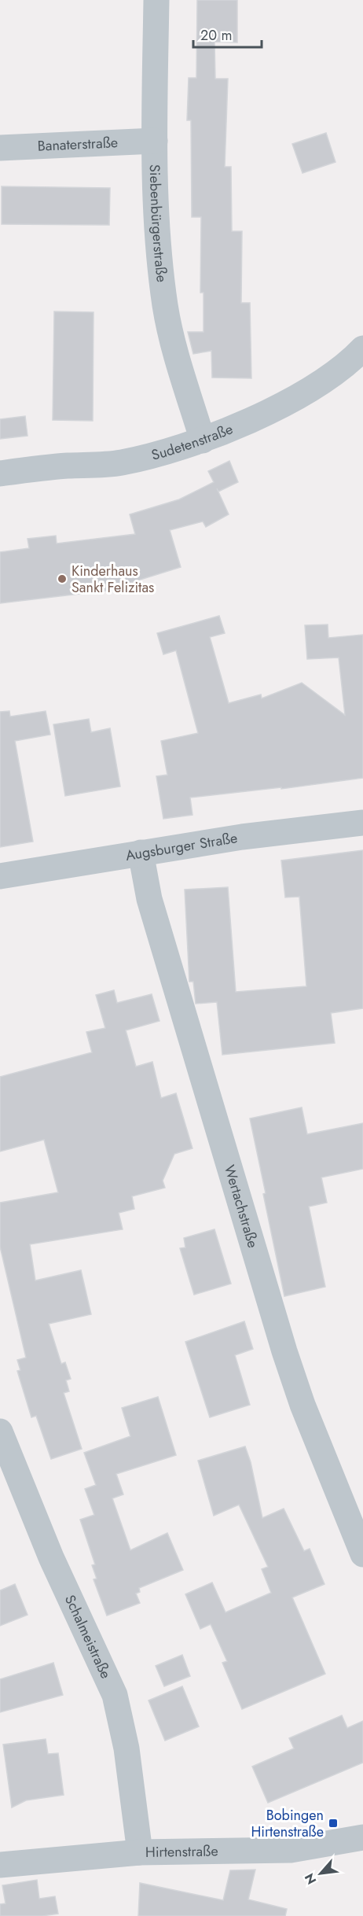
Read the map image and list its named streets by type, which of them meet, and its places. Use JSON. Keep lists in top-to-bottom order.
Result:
{
  "streets": {
    "street": [
      "Banaterstraße",
      "Siebenbürgerstraße",
      "Sudetenstraße",
      "Augsburger Straße",
      "Wertachstraße",
      "Schalmeistraße",
      "Hirtenstraße"
    ]
  },
  "crossings": [
    ["Banaterstraße", "Siebenbürgerstraße"],
    ["Siebenbürgerstraße", "Sudetenstraße"],
    ["Augsburger Straße", "Wertachstraße"],
    ["Schalmeistraße", "Hirtenstraße"]
  ],
  "places": {
    "other": ["Kinderhaus Sankt Felizitas"],
    "transit": ["Bobingen Hirtenstraße"]
  },
  "scale_bar": "20 m",
  "north": "bottom left"
}
